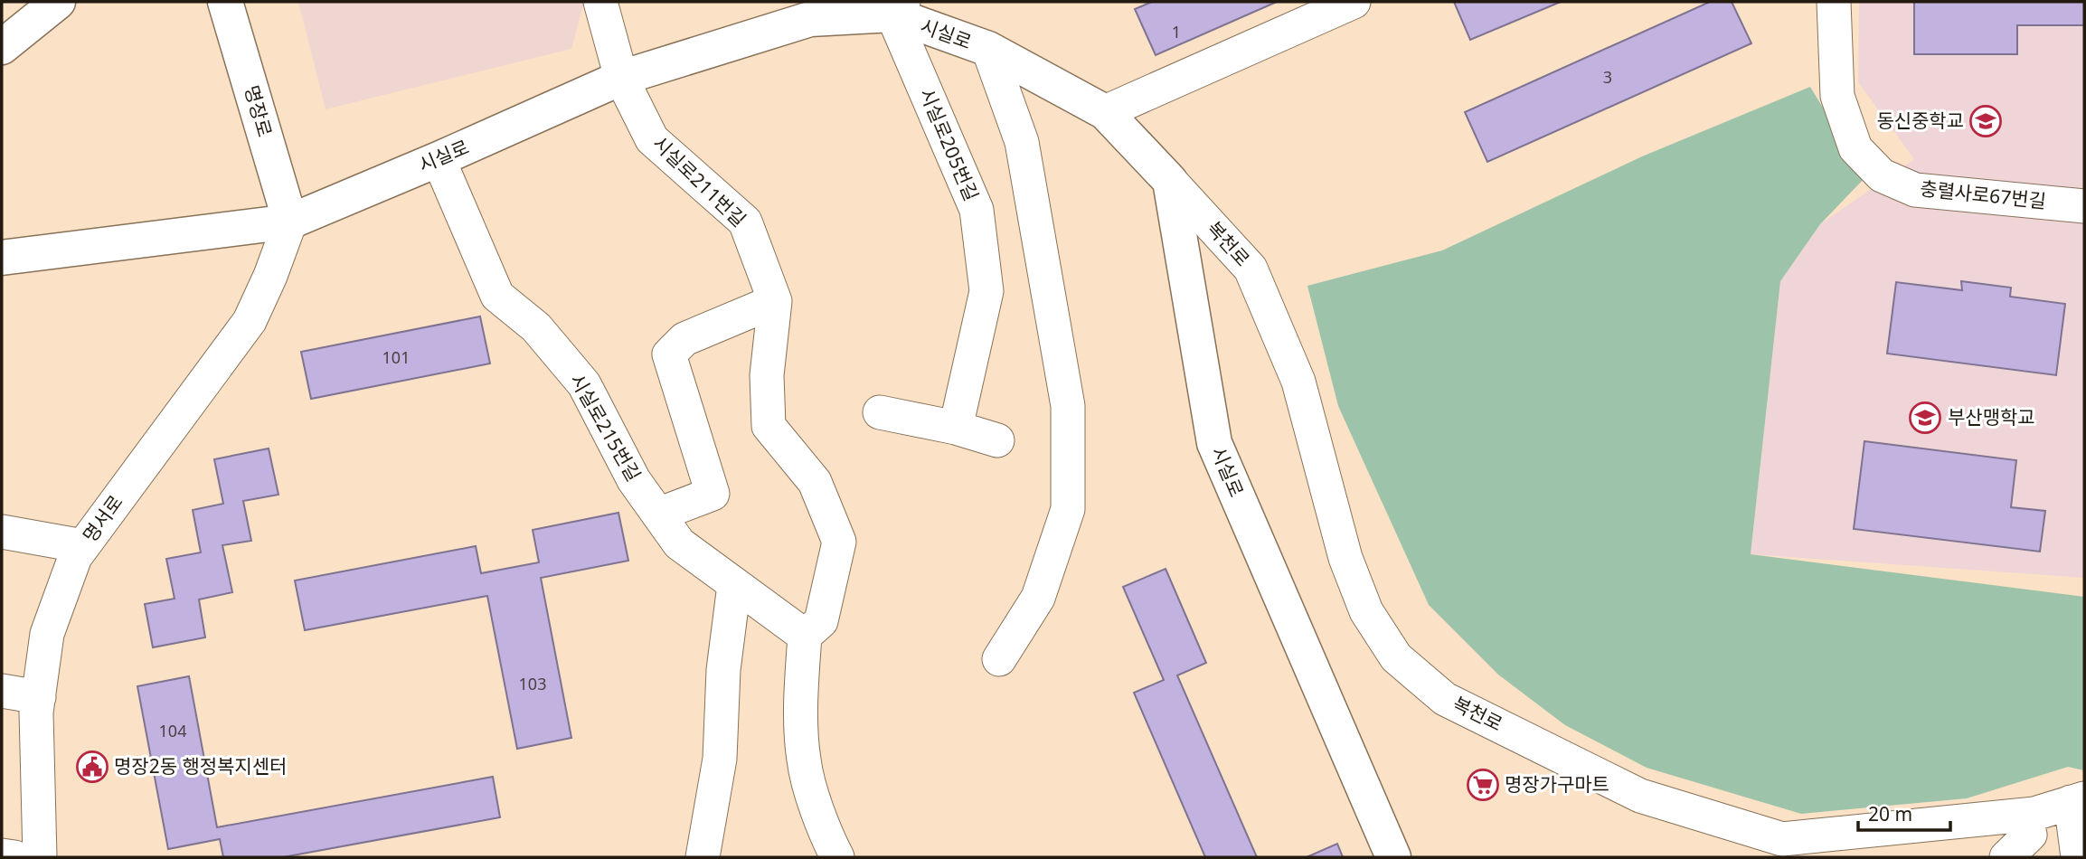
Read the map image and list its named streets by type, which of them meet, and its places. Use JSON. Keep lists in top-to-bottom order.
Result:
{
  "streets": {
    "main road": ["시실로", "명장로"],
    "street": [
      "시실로205번길",
      "시실로211번길",
      "충렬사로67번길",
      "복천로",
      "시실로215번길",
      "명서로"
    ]
  },
  "crossings": [
    ["시실로", "명장로"],
    ["시실로", "시실로205번길"],
    ["시실로", "시실로211번길"],
    ["시실로", "복천로"],
    ["시실로", "시실로215번길"],
    ["시실로", "명서로"],
    ["명장로", "명서로"],
    ["시실로211번길", "시실로215번길"]
  ],
  "places": {
    "school or university": ["동신중학교", "부산맹학교"],
    "public building": ["명장2동 행정복지센터"],
    "supermarket": ["명장가구마트"]
  },
  "house_numbers": [
    "1",
    "3",
    "101",
    "103",
    "104"
  ],
  "scale_bar": "20 m"
}
